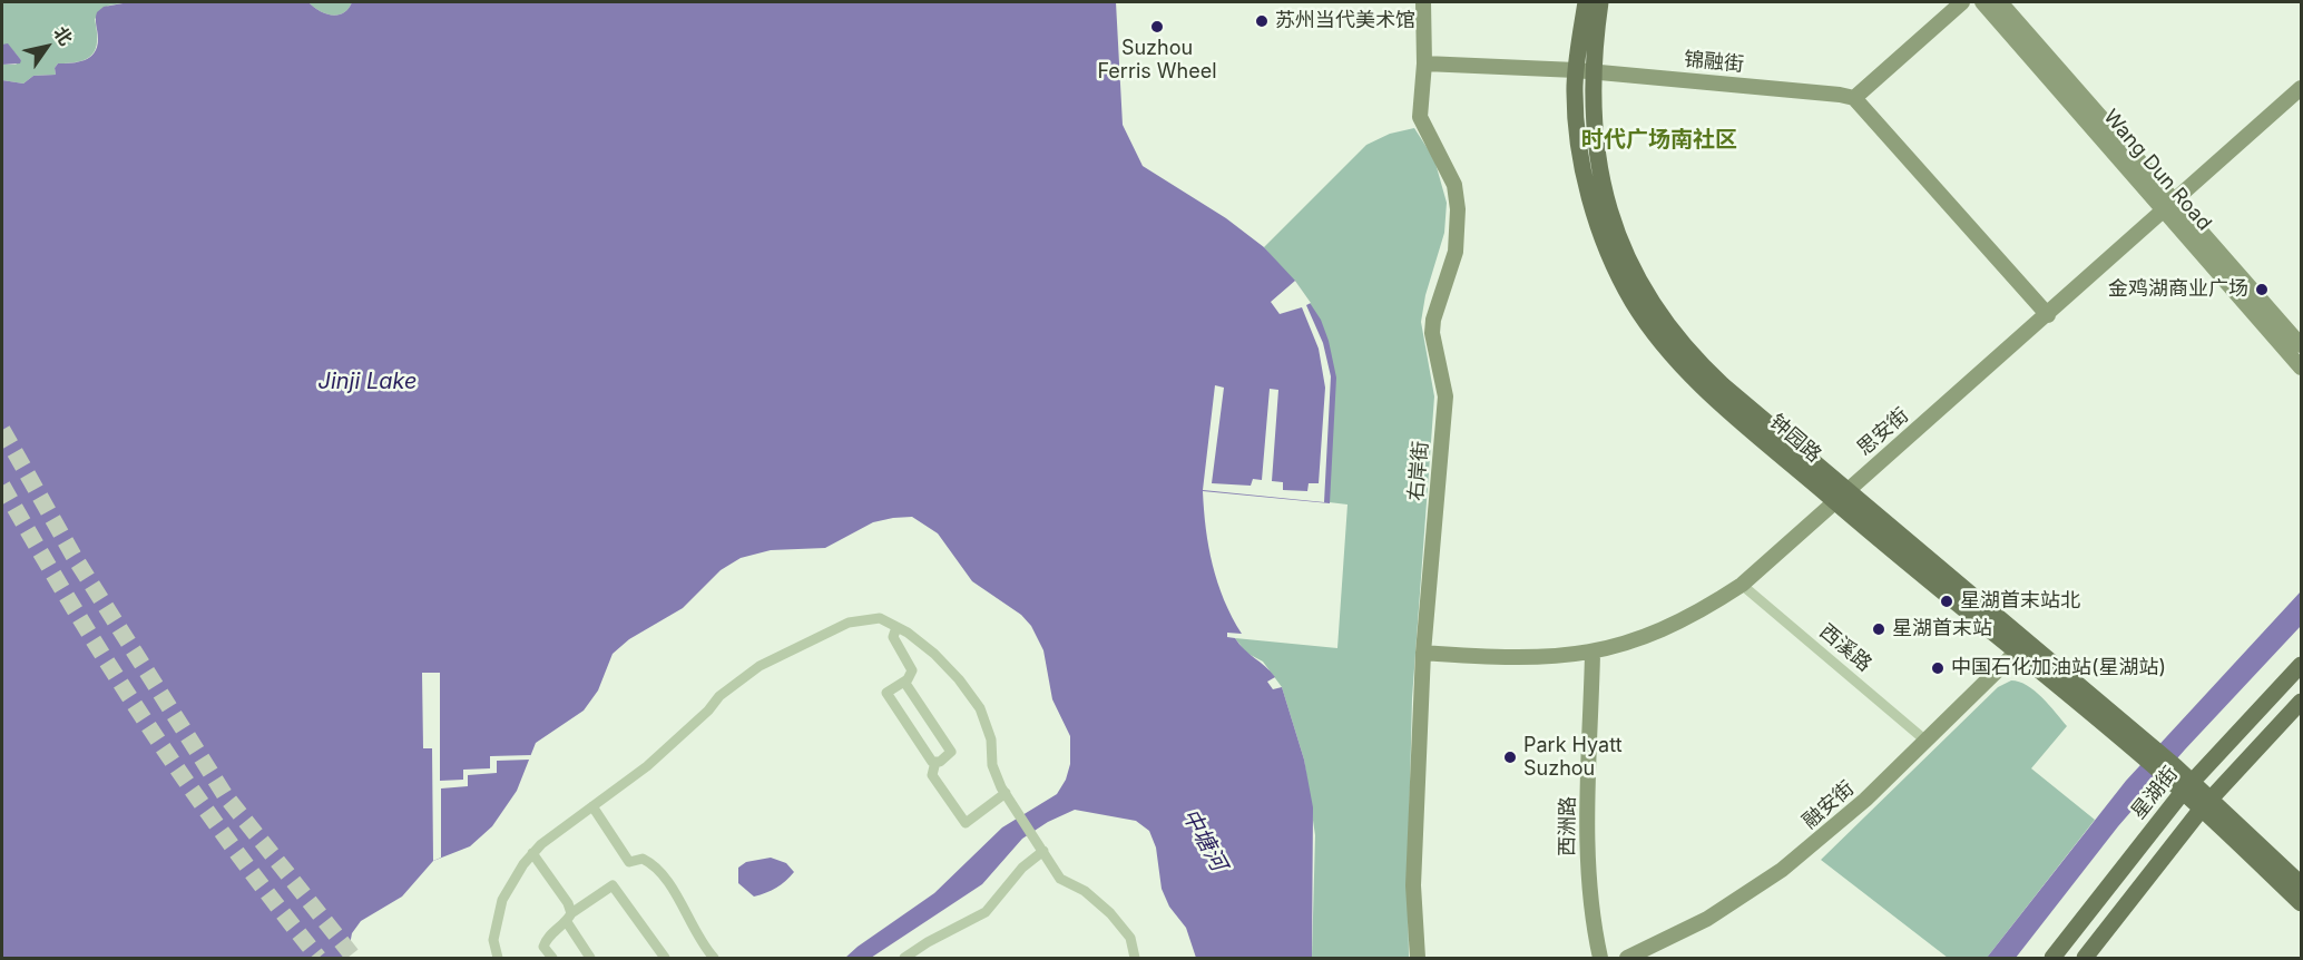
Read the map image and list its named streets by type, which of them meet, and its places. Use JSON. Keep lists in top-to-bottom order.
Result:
{
  "streets": {
    "main road": ["钟园路", "星湖街"],
    "street": [
      "锦融街",
      "Wang Dun Road",
      "思安街",
      "右岸街",
      "西溪路",
      "融安街",
      "西洲路"
    ]
  },
  "crossings": [
    ["锦融街", "钟园路"],
    ["锦融街", "右岸街"],
    ["Wang Dun Road", "思安街"],
    ["思安街", "钟园路"],
    ["思安街", "右岸街"],
    ["思安街", "西溪路"],
    ["思安街", "西洲路"],
    ["钟园路", "星湖街"],
    ["钟园路", "融安街"],
    ["西溪路", "融安街"]
  ],
  "districts": ["时代广场南社区"],
  "water": ["Jinji Lake", "中塘河"],
  "places": [
    "苏州当代美术馆",
    "Suzhou Ferris Wheel",
    "金鸡湖商业广场",
    "星湖首末站北",
    "星湖首末站",
    "中国石化加油站(星湖站)",
    "Park Hyatt Suzhou"
  ],
  "north": "top right"
}
